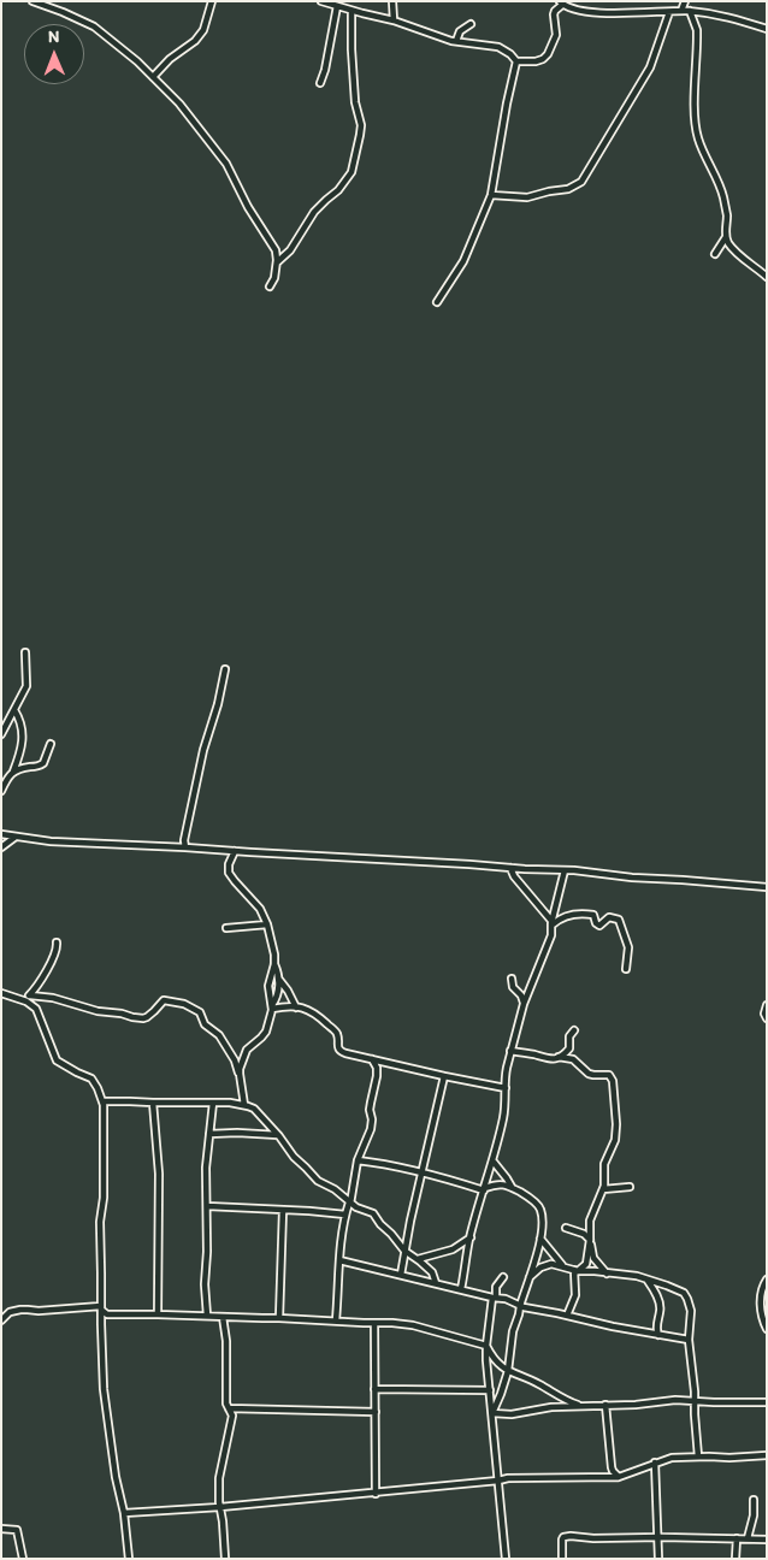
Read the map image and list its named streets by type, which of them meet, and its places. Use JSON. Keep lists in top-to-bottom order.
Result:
{
  "north": "top"
}
